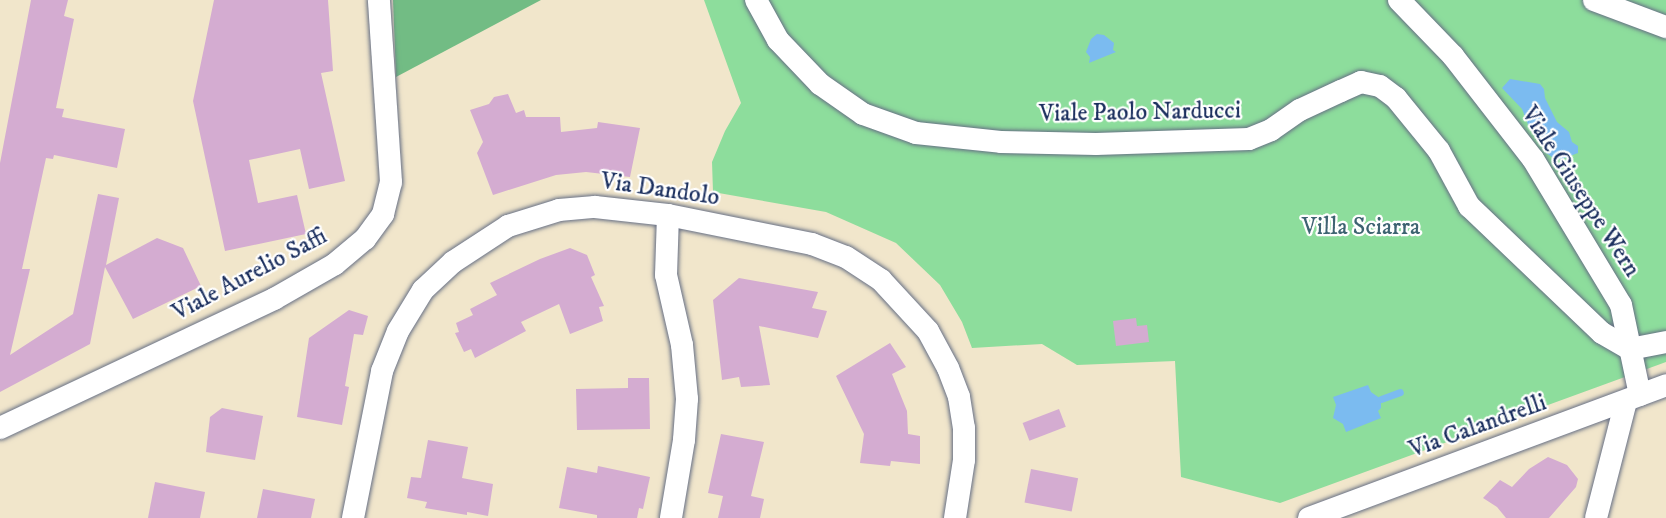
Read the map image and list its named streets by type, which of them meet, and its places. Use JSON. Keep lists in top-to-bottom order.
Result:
{
  "streets": {
    "street": [
      "Viale Paolo Narducci",
      "Via Dandolo",
      "Viale Giuseppe Wern",
      "Viale Aurelio Saffi",
      "Via Calandrelli"
    ]
  },
  "crossings": [
    ["Viale Paolo Narducci", "Viale Giuseppe Wern"],
    ["Viale Giuseppe Wern", "Via Calandrelli"]
  ],
  "parks": ["Villa Sciarra"]
}
